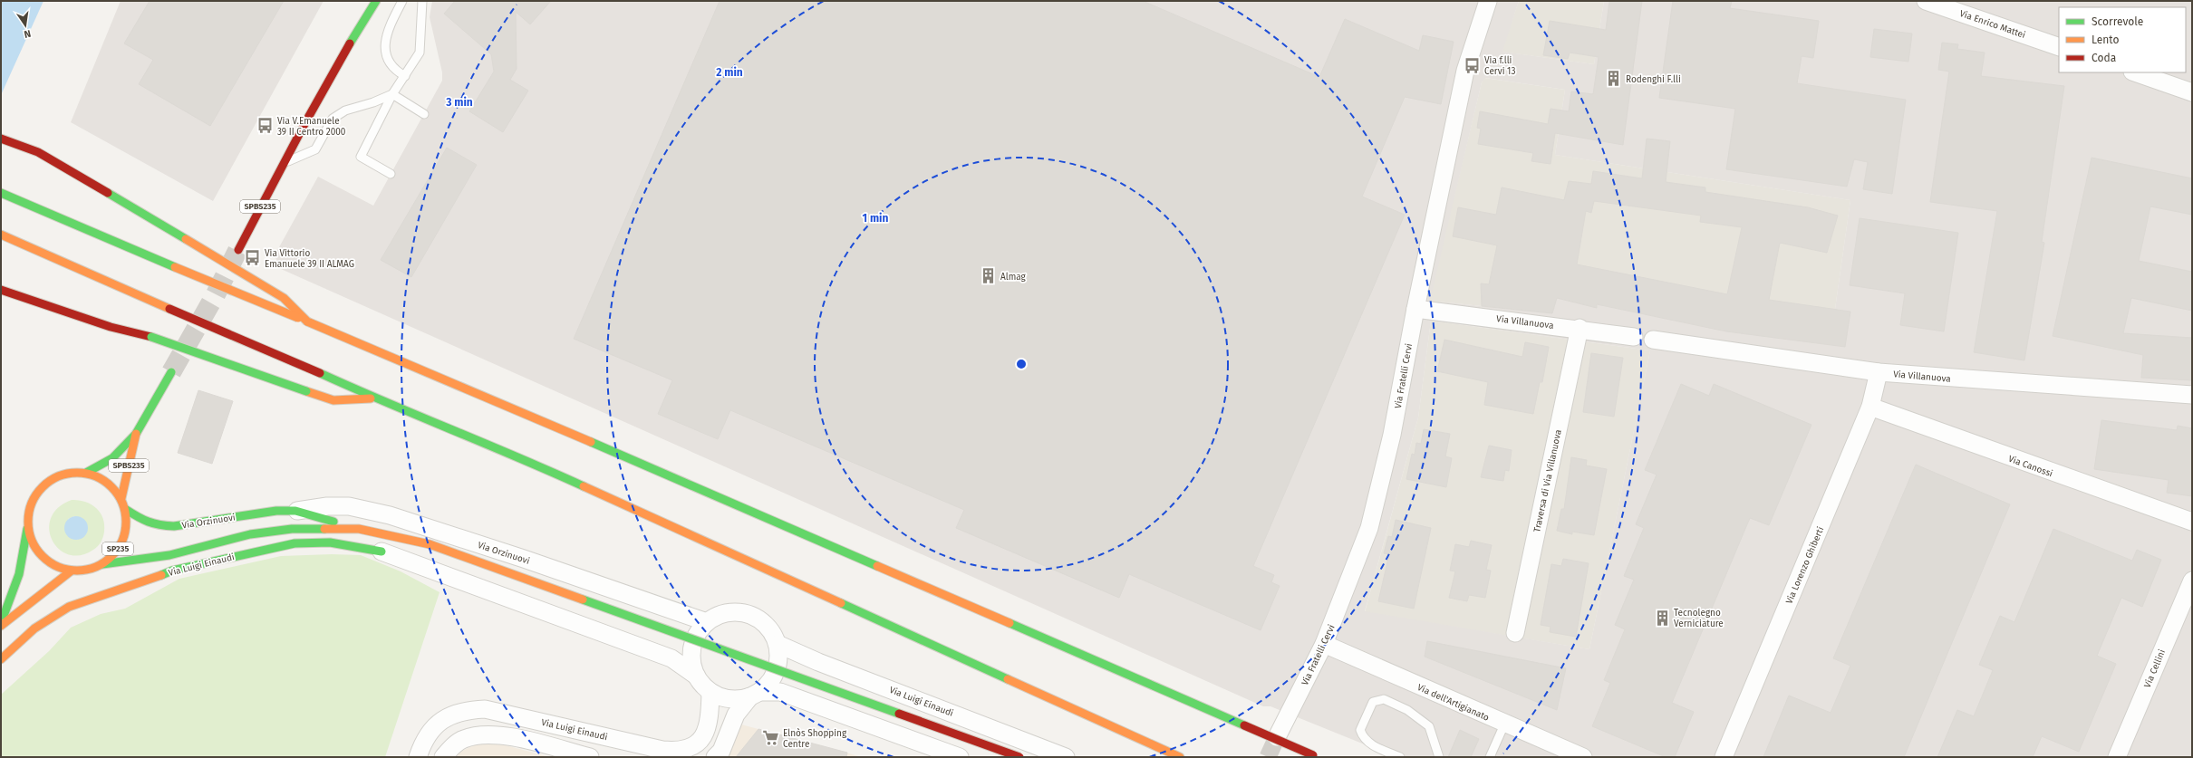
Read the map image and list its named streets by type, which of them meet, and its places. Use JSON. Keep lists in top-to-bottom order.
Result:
{
  "streets": {
    "main road": [
      "SPBS235",
      "Via Orzinuovi",
      "SP235",
      "Via Luigi Einaudi"
    ],
    "street": [
      "Via Enrico Mattei",
      "Via Villanuova",
      "Via Fratelli Cervi",
      "Via Canossi",
      "Traversa di Via Villanuova",
      "Via Lorenzo Ghiberti",
      "Via Cellini",
      "Via dell'Artigianato"
    ]
  },
  "crossings": [
    ["SPBS235", "Via Orzinuovi"],
    ["SPBS235", "SP235"],
    ["Via Villanuova", "Via Fratelli Cervi"],
    ["Via Villanuova", "Traversa di Via Villanuova"],
    ["Via Villanuova", "Via Lorenzo Ghiberti"],
    ["Via Fratelli Cervi", "Via dell'Artigianato"],
    ["Via Canossi", "Via Lorenzo Ghiberti"],
    ["Via Orzinuovi", "SP235"],
    ["Via Orzinuovi", "Via Luigi Einaudi"]
  ],
  "places": {
    "bus stop": ["Via f.lli Cervi 13", "Via V.Emanuele 39 II Centro 2000", "Via Vittorio Emanuele 39 II ALMAG"],
    "building": ["Rodenghi F.lli", "Almag", "Tecnolegno Verniciature"],
    "supermarket": ["Elnòs Shopping Centre"]
  },
  "legend": ["Scorrevole", "Lento", "Coda"],
  "north": "bottom",
  "rings": ["2 min", "3 min", "1 min"]
}
